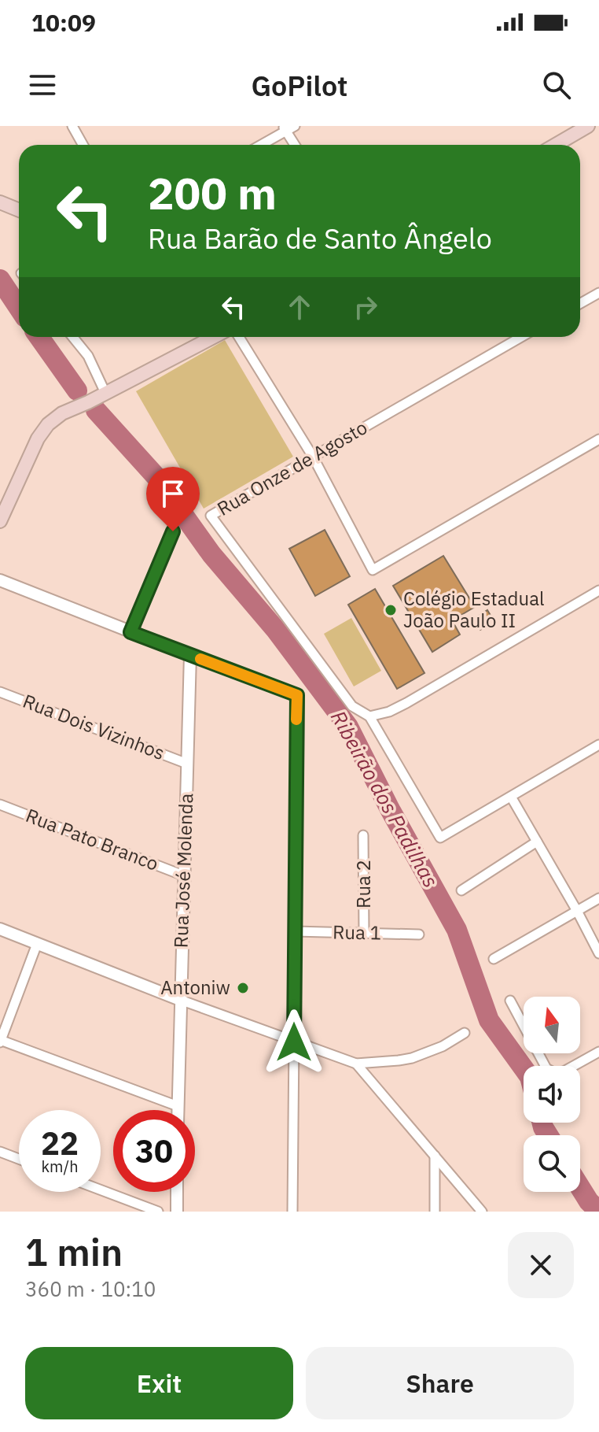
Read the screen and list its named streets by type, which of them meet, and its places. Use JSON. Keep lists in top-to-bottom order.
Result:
{
  "streets": {
    "street": [
      "Rua Onze de Agosto",
      "Rua Dois Vizinhos",
      "Rua Pato Branco",
      "Rua José Molenda",
      "Rua 2",
      "Rua 1"
    ]
  },
  "crossings": [
    ["Rua Dois Vizinhos", "Rua José Molenda"],
    ["Rua Pato Branco", "Rua José Molenda"],
    ["Rua 2", "Rua 1"]
  ],
  "water": ["Ribeirão dos Padilhas"],
  "places": ["Colégio Estadual João Paulo II", "Antoniw"],
  "north": "top",
  "page": {
    "status": "10:09",
    "header": "GoPilot",
    "turn": ["200 m", "Rua Barão de Santo Ângelo"],
    "speed": "22 km/h",
    "limit": "30",
    "heading": ["1 min", "360 m · 10:10"],
    "buttons": ["Exit", "Share"]
  }
}
